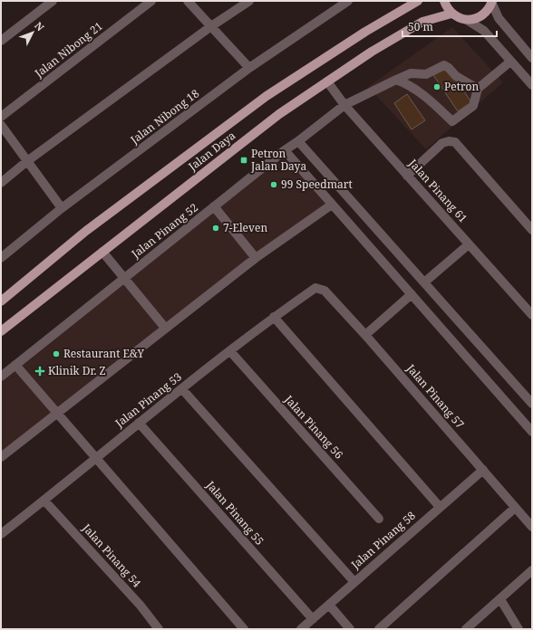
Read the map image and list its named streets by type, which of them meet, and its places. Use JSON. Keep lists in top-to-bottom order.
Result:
{
  "streets": {
    "main road": ["Jalan Daya"],
    "street": [
      "Jalan Nibong 21",
      "Jalan Nibong 18",
      "Jalan Pinang 61",
      "Jalan Pinang 52",
      "Jalan Pinang 57",
      "Jalan Pinang 53",
      "Jalan Pinang 56",
      "Jalan Pinang 55",
      "Jalan Pinang 58",
      "Jalan Pinang 54"
    ]
  },
  "crossings": [
    ["Jalan Daya", "Jalan Pinang 61"],
    ["Jalan Pinang 61", "Jalan Pinang 52"],
    ["Jalan Pinang 57", "Jalan Pinang 53"],
    ["Jalan Pinang 57", "Jalan Pinang 58"],
    ["Jalan Pinang 53", "Jalan Pinang 56"],
    ["Jalan Pinang 53", "Jalan Pinang 55"],
    ["Jalan Pinang 53", "Jalan Pinang 54"],
    ["Jalan Pinang 55", "Jalan Pinang 58"]
  ],
  "places": {
    "other": [
      "Petron",
      "99 Speedmart",
      "7-Eleven",
      "Restaurant E&Y"
    ],
    "transit": ["Petron Jalan Daya"],
    "health": ["Klinik Dr. Z"]
  },
  "scale_bar": "50 m",
  "north": "top right"
}
